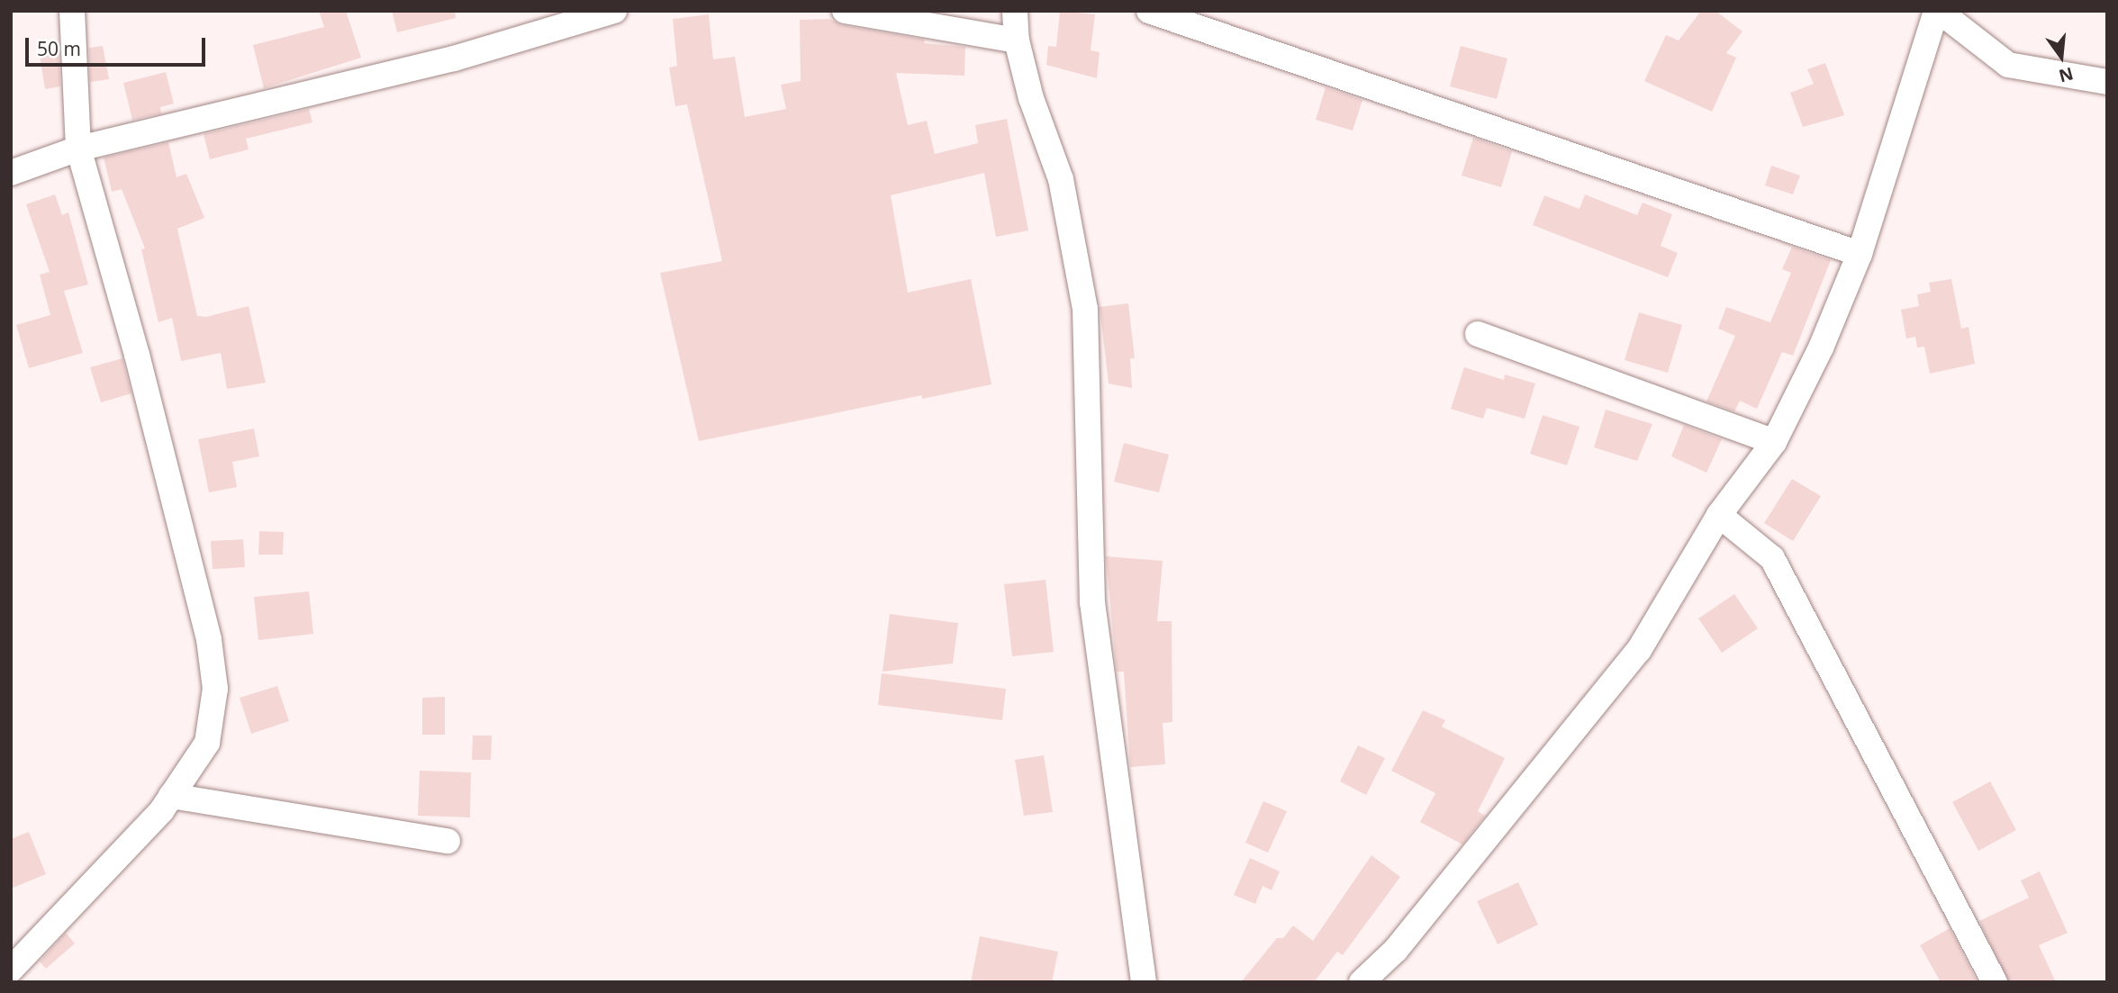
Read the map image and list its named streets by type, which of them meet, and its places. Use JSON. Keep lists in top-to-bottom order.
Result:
{
  "scale_bar": "50 m",
  "north": "bottom"
}
